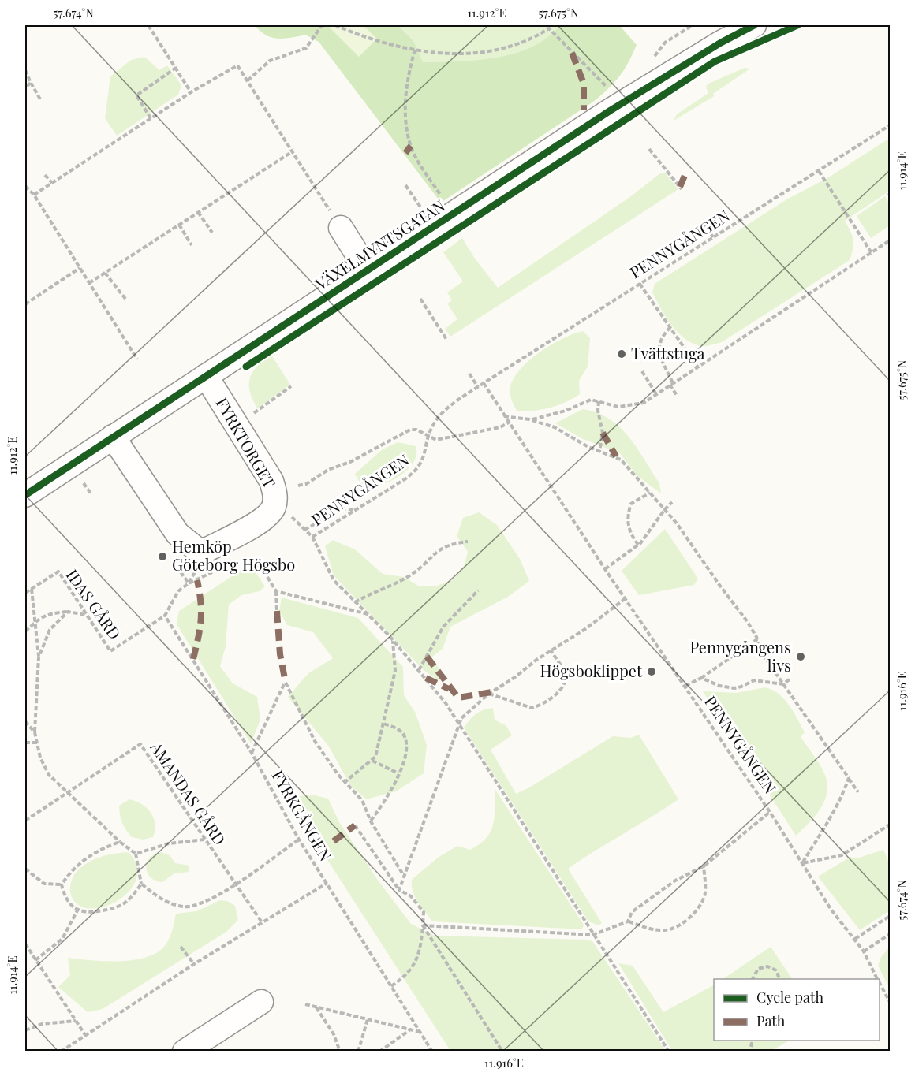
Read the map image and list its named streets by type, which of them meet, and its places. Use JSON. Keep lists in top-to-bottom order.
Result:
{
  "streets": {
    "street": ["VÄXELMYNTSGATAN", "FYRKTORGET"],
    "path": [
      "PENNYGÅNGEN",
      "IDAS GÅRD",
      "AMANDAS GÅRD",
      "FYRKGÅNGEN"
    ]
  },
  "crossings": [
    ["PENNYGÅNGEN", "FYRKTORGET"],
    ["VÄXELMYNTSGATAN", "FYRKTORGET"],
    ["IDAS GÅRD", "FYRKGÅNGEN"]
  ],
  "places": [
    "Tvättstuga",
    "Hemköp Göteborg Högsbo",
    "Pennygångens livs",
    "Högsboklippet"
  ],
  "legend": ["Cycle path", "Path"],
  "coordinates": [
    "57.674°N",
    "11.912°E",
    "57.675°N",
    "11.914°E",
    "11.916°E"
  ]
}
